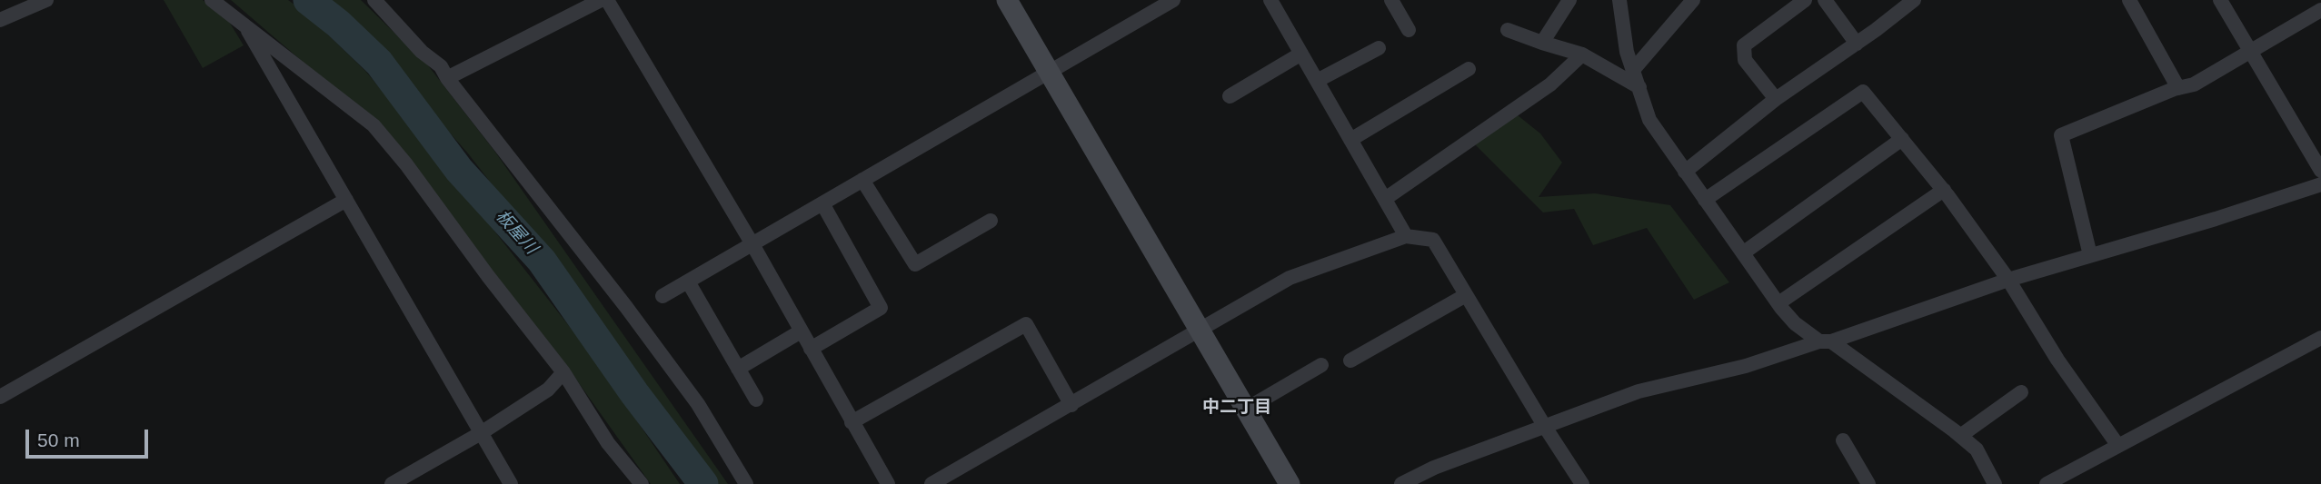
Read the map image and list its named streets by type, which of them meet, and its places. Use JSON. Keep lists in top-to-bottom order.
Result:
{
  "districts": ["中二丁目"],
  "water": ["板屋川"],
  "scale_bar": "50 m"
}
